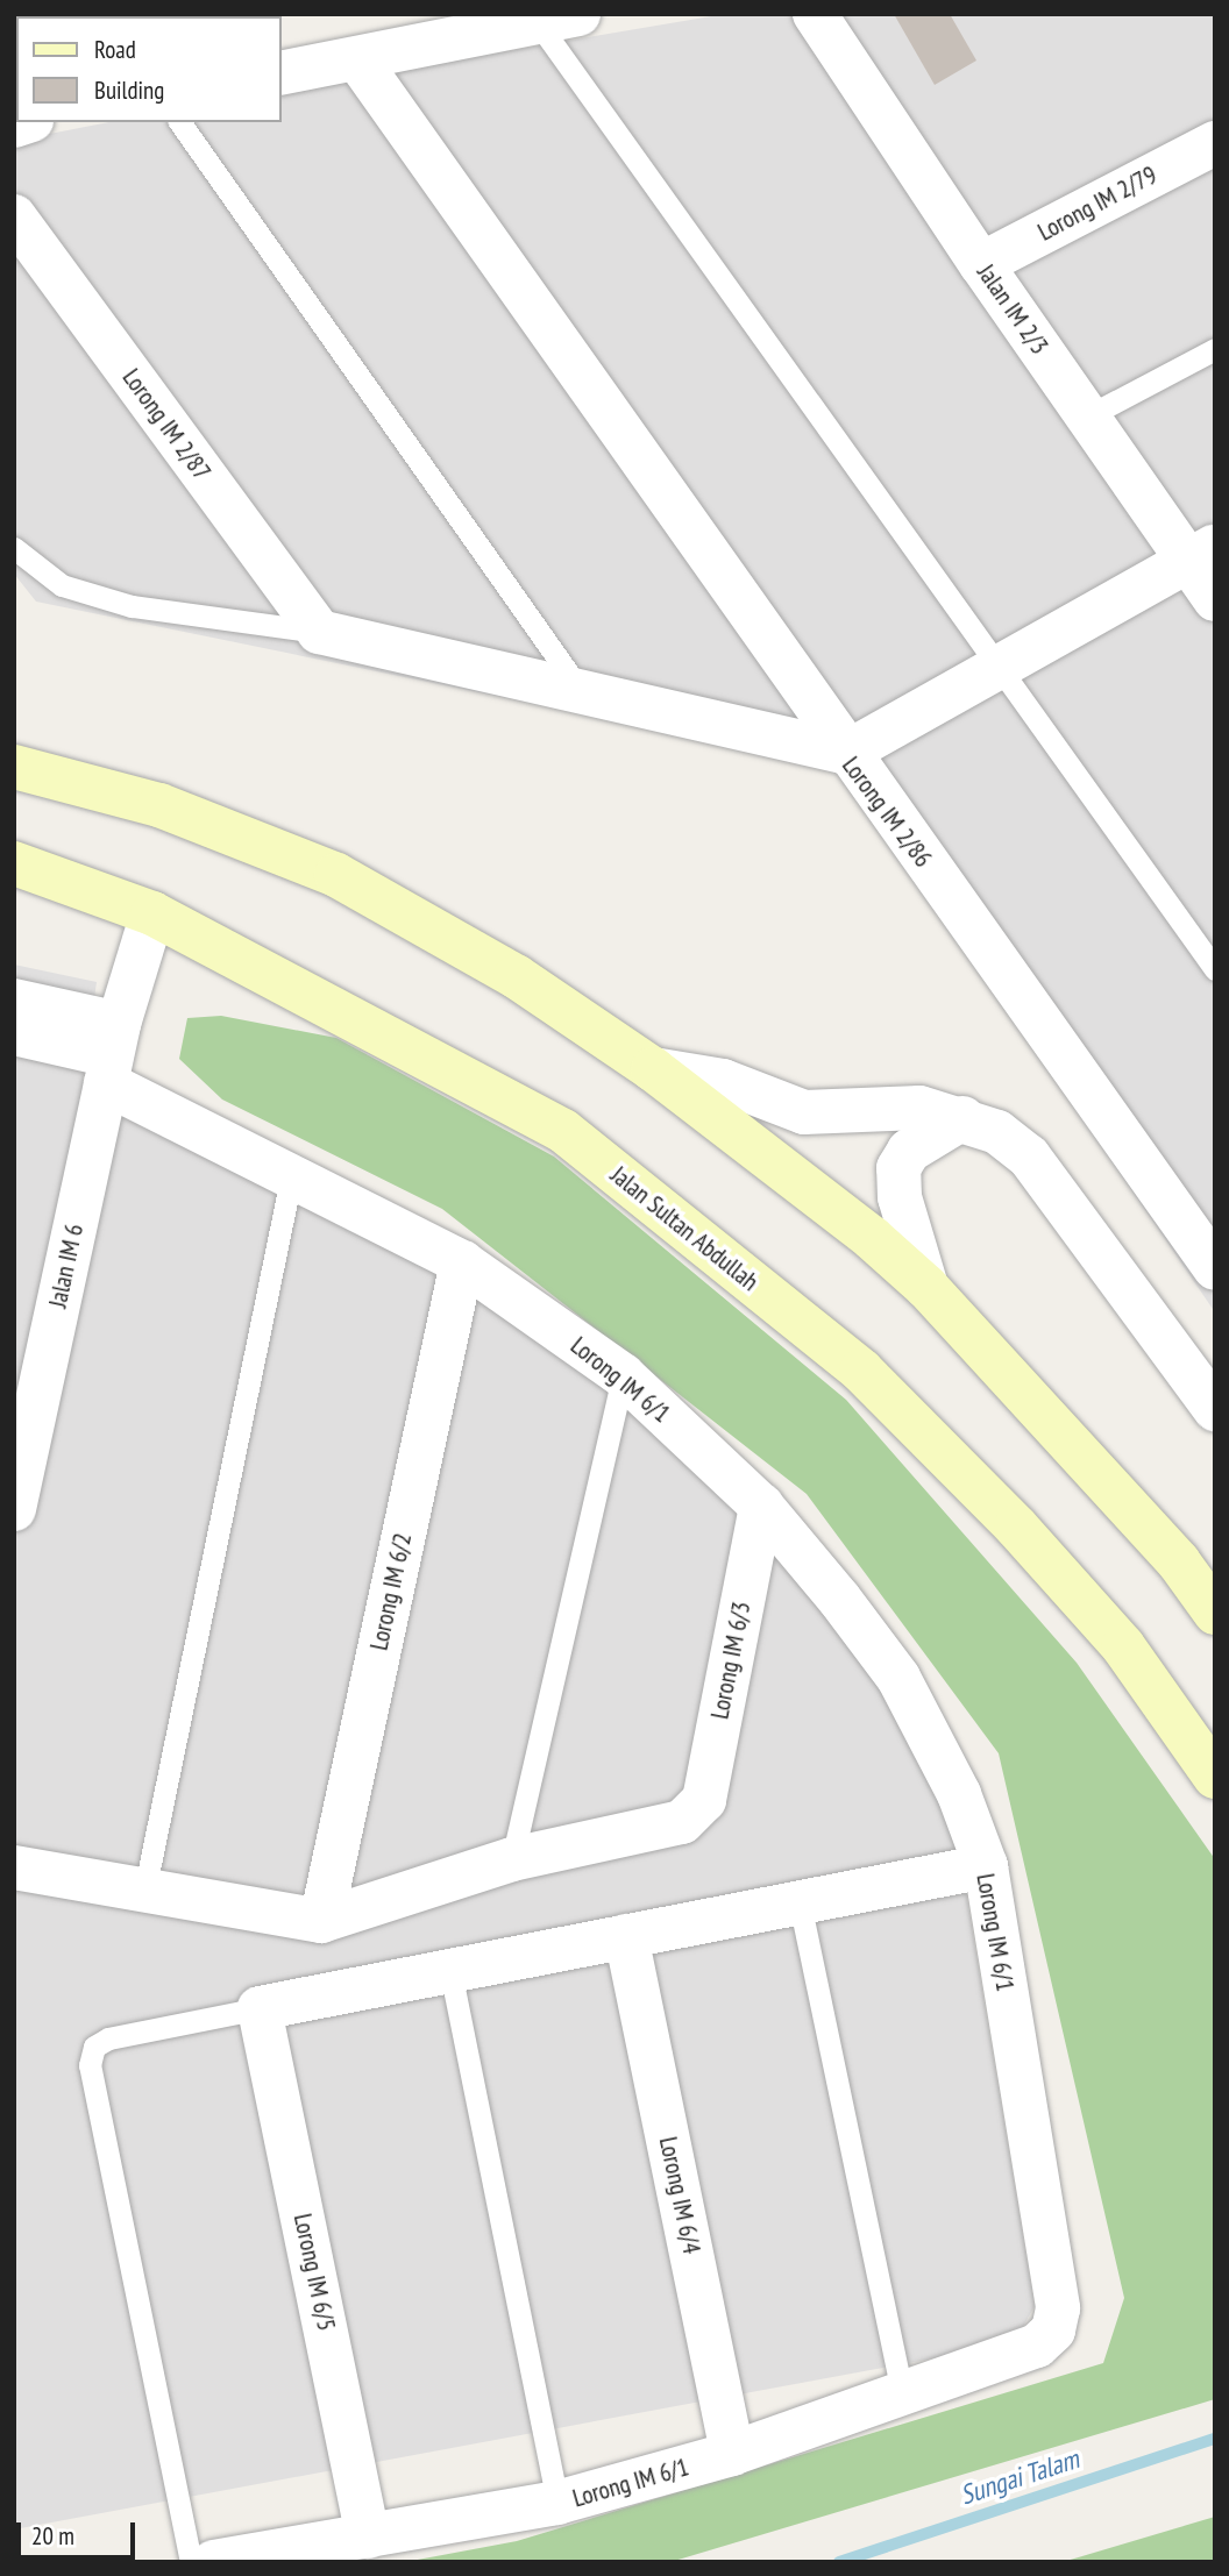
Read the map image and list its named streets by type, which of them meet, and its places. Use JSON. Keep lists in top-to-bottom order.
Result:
{
  "streets": {
    "main road": ["Jalan Sultan Abdullah"],
    "street": [
      "Lorong IM 2/79",
      "Jalan IM 2/3",
      "Lorong IM 2/87",
      "Lorong IM 2/86",
      "Jalan IM 6",
      "Lorong IM 6/1",
      "Lorong IM 6/2",
      "Lorong IM 6/3",
      "Lorong IM 6/4",
      "Lorong IM 6/5"
    ]
  },
  "crossings": [
    ["Lorong IM 2/79", "Jalan IM 2/3"],
    ["Lorong IM 2/87", "Lorong IM 2/86"],
    ["Jalan Sultan Abdullah", "Jalan IM 6"],
    ["Jalan IM 6", "Lorong IM 6/1"],
    ["Lorong IM 6/1", "Lorong IM 6/2"],
    ["Lorong IM 6/1", "Lorong IM 6/3"],
    ["Lorong IM 6/1", "Lorong IM 6/4"],
    ["Lorong IM 6/1", "Lorong IM 6/5"]
  ],
  "water": ["Sungai Talam"],
  "legend": ["Road", "Building"],
  "scale_bar": "20 m"
}
